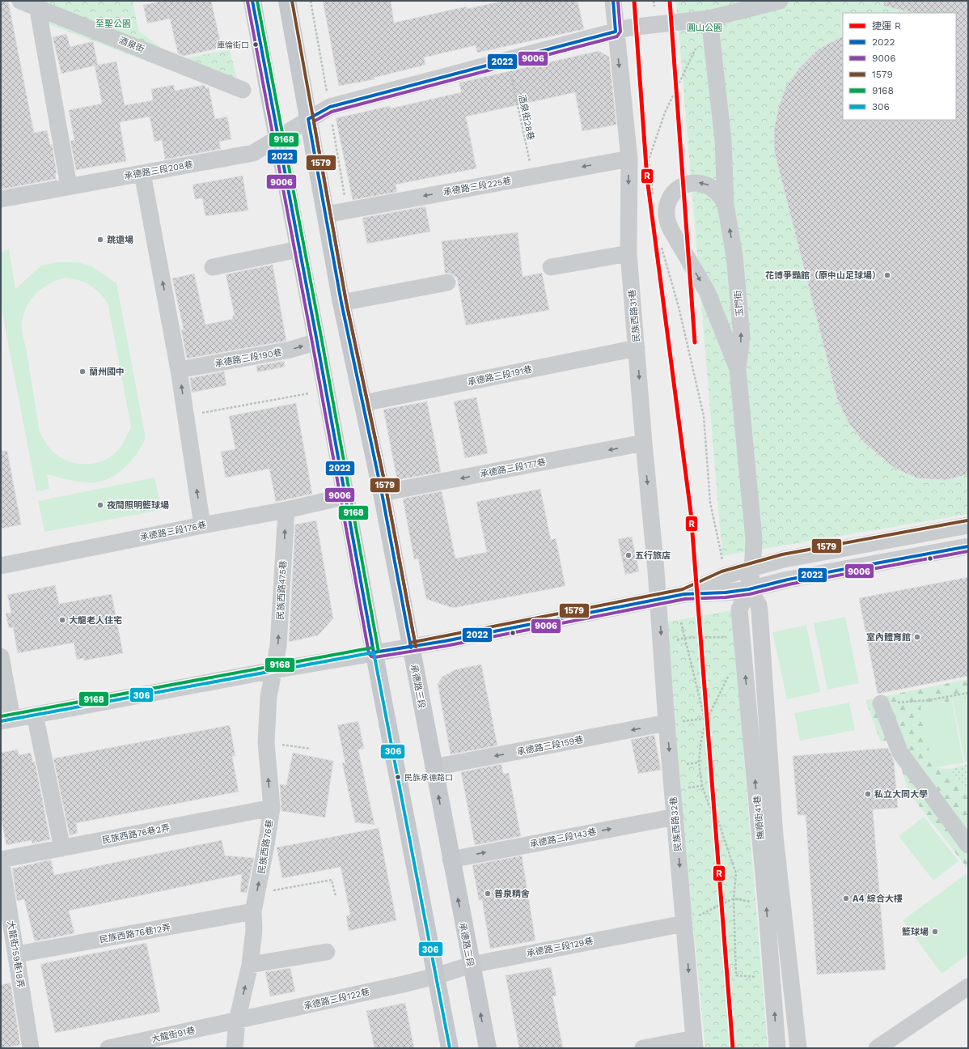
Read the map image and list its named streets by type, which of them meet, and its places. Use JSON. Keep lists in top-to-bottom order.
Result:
{
  "streets": {
    "main road": ["承德路三段"],
    "street": [
      "酒泉街",
      "承德路三段208巷",
      "承德路三段225巷",
      "玉門街",
      "民族西路31巷",
      "承德路三段190巷",
      "承德路三段191巷",
      "承德路三段177巷",
      "承德路三段176巷",
      "民族西路475巷",
      "承德路三段159巷",
      "撫順街41巷",
      "民族西路32巷",
      "民族西路76巷2弄",
      "承德路三段143巷",
      "民族西路76巷",
      "民族西路76巷12弄",
      "承德路三段129巷",
      "大龍街159巷18弄",
      "承德路三段122巷",
      "大龍街91巷"
    ],
    "path": ["酒泉街28巷"]
  },
  "crossings": [
    ["酒泉街28巷", "承德路三段225巷"],
    ["承德路三段208巷", "承德路三段"],
    ["承德路三段225巷", "民族西路31巷"],
    ["承德路三段225巷", "承德路三段"],
    ["玉門街", "撫順街41巷"],
    ["民族西路31巷", "承德路三段191巷"],
    ["民族西路31巷", "承德路三段177巷"],
    ["民族西路31巷", "民族西路32巷"],
    ["承德路三段191巷", "承德路三段"],
    ["承德路三段177巷", "承德路三段"],
    ["承德路三段176巷", "民族西路475巷"],
    ["民族西路475巷", "民族西路76巷"],
    ["承德路三段", "承德路三段159巷"],
    ["承德路三段", "承德路三段143巷"],
    ["承德路三段", "承德路三段129巷"],
    ["承德路三段159巷", "民族西路32巷"],
    ["民族西路32巷", "承德路三段143巷"],
    ["民族西路32巷", "承德路三段129巷"],
    ["民族西路76巷2弄", "民族西路76巷"],
    ["民族西路76巷2弄", "大龍街159巷18弄"],
    ["民族西路76巷", "民族西路76巷12弄"],
    ["民族西路76巷", "承德路三段122巷"],
    ["民族西路76巷", "大龍街91巷"],
    ["民族西路76巷12弄", "大龍街159巷18弄"],
    ["承德路三段129巷", "承德路三段122巷"],
    ["承德路三段122巷", "大龍街91巷"]
  ],
  "one_way": [
    "民族西路31巷",
    "承德路三段177巷",
    "民族西路475巷",
    "承德路三段143巷",
    "民族西路76巷"
  ],
  "parks": ["至聖公園", "圓山公園"],
  "places": [
    "庫倫街口",
    "跳遠場",
    "花博爭豔館（原中山足球場）",
    "蘭州國中",
    "夜間照明籃球場",
    "五行旅店",
    "大龍老人住宅",
    "室內體育館",
    "民族承德路口",
    "私立大同大學",
    "普泉精舍",
    "A4 綜合大樓",
    "籃球場"
  ],
  "lines": [
    "metro line R",
    "transit line 2022",
    "transit line 9006",
    "transit line 1579",
    "transit line 9168",
    "transit line 306"
  ],
  "legend": [
    "捷運 R",
    "2022",
    "9006",
    "1579",
    "9168",
    "306"
  ]
}
